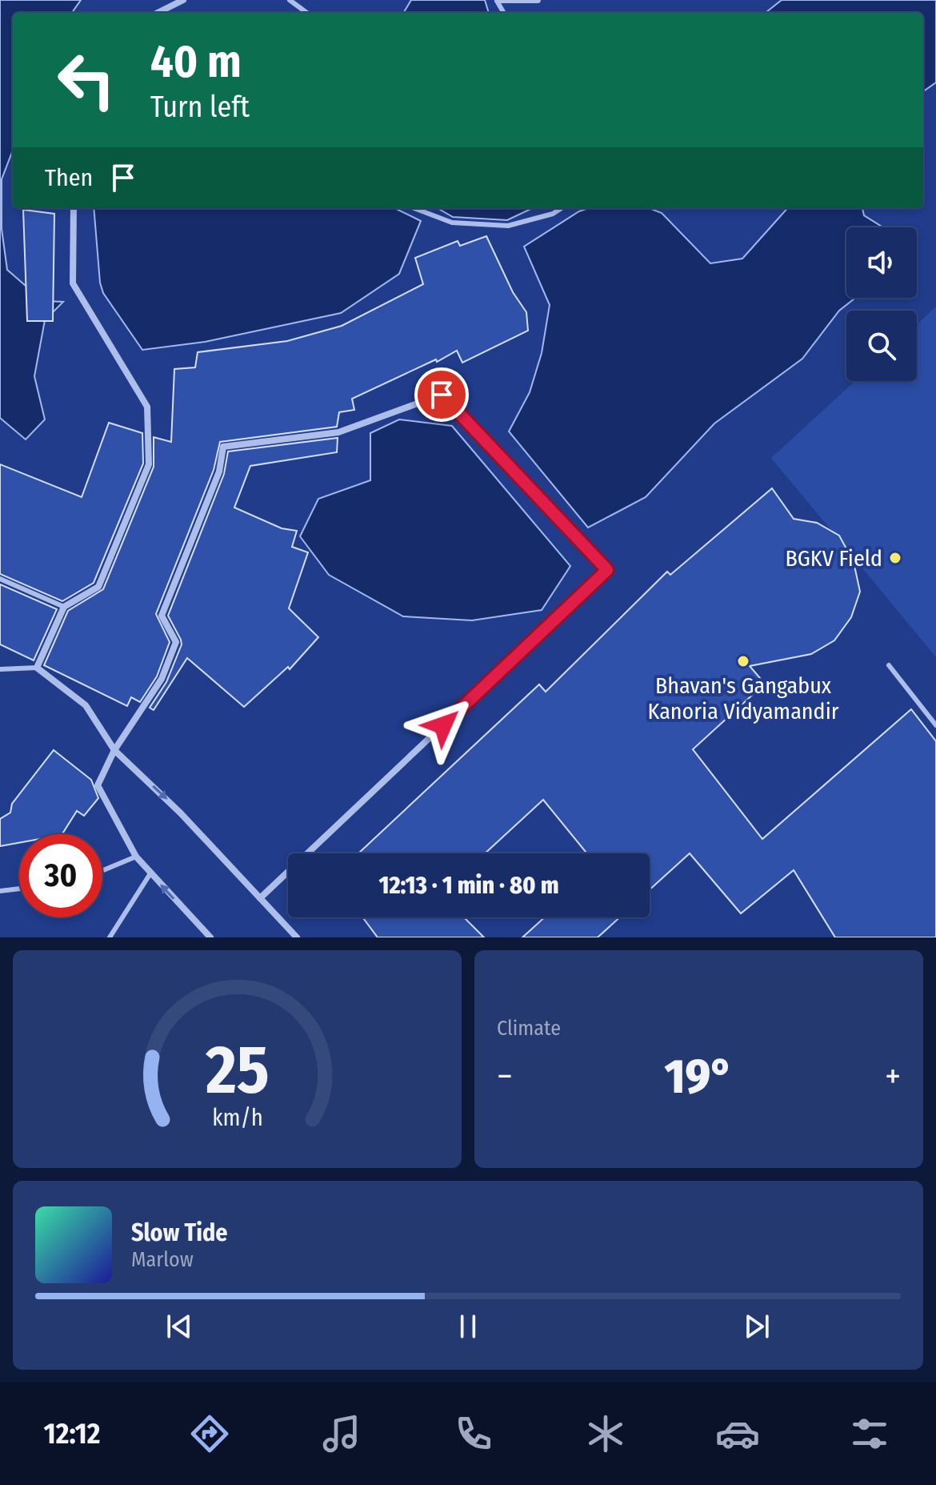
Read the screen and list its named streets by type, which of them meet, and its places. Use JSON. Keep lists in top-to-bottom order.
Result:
{
  "places": ["BGKV Field", "Bhavan's Gangabux Kanoria Vidyamandir"],
  "page": {
    "turn": ["40 m", "Turn left"],
    "then": "Then",
    "limit": "30",
    "trip": "12:13 · 1 min · 80 m",
    "tile": "Climate",
    "heat": ["−", "19°", "+"],
    "song": ["Slow Tide", "Marlow"],
    "tabs": "12:12",
    "gauge": ["25", "km/h"]
  }
}
